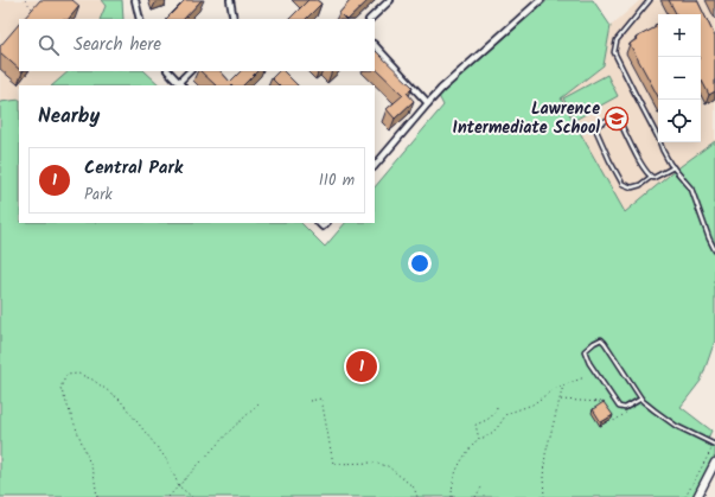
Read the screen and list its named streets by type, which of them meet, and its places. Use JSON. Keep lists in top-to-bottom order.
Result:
{
  "places": {
    "school or university": ["Lawrence Intermediate School"]
  },
  "page": {
    "map_buttons": ["+", "−"],
    "search": "Search here",
    "heading": "Nearby",
    "list": [
      {
        "mark": "1",
        "name": "Central Park",
        "note": "Park",
        "value": "110 m"
      }
    ],
    "pins": "1"
  }
}
